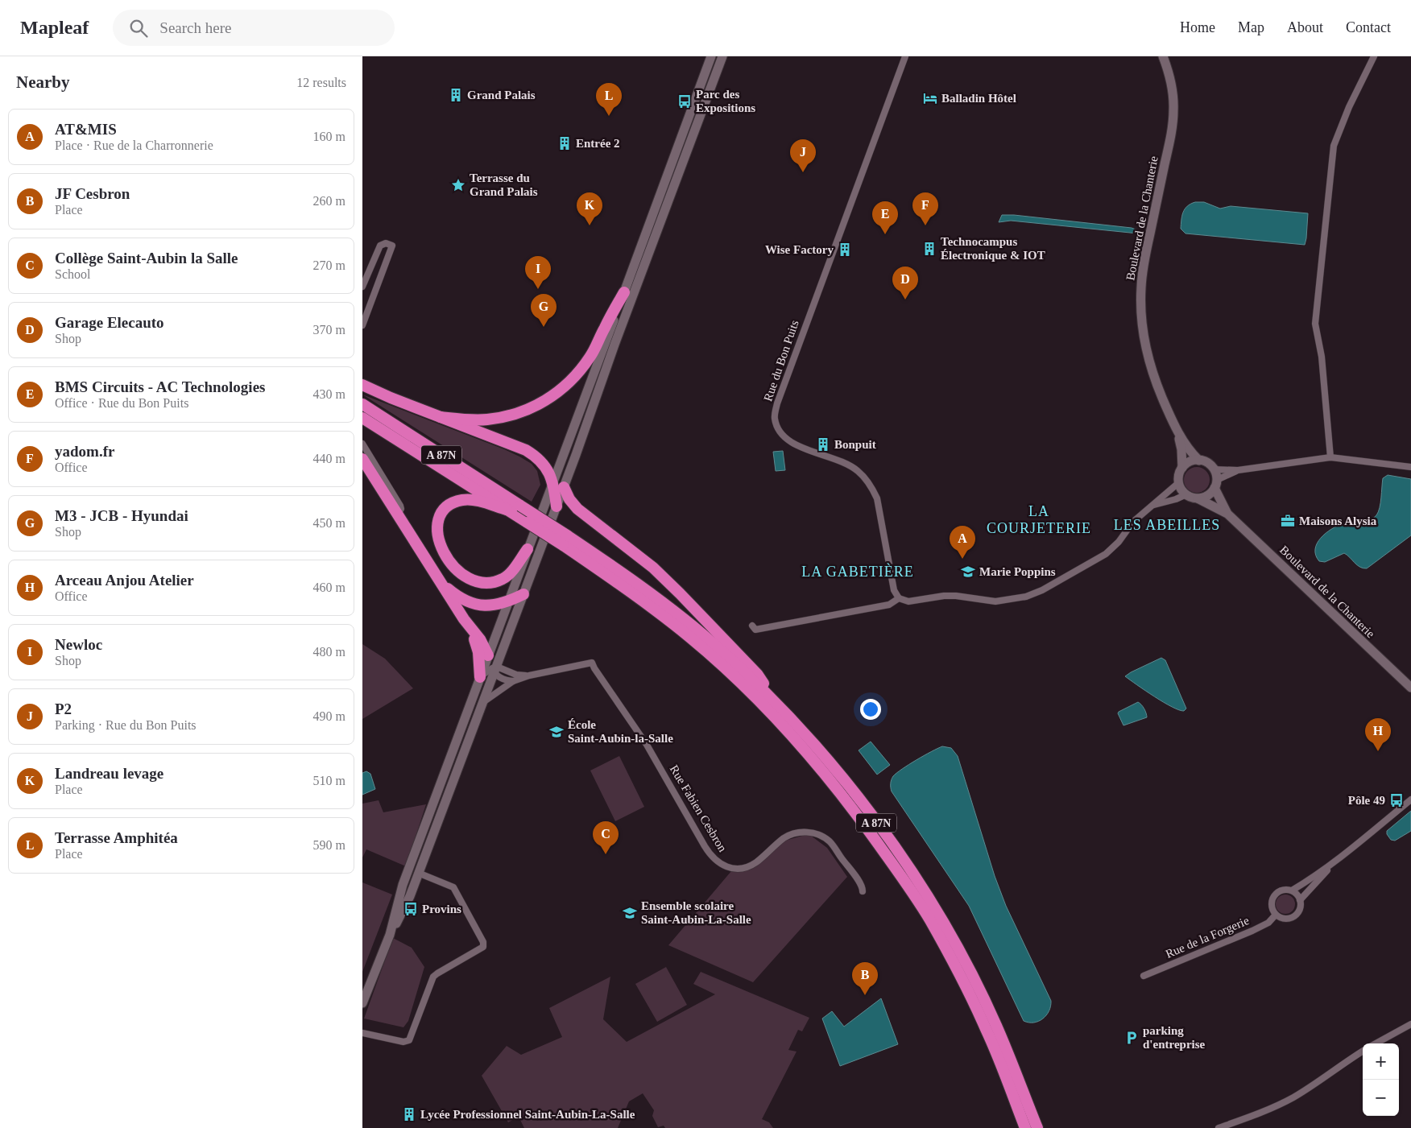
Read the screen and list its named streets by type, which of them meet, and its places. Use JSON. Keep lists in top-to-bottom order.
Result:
{
  "streets": {
    "highway": ["A 87N"],
    "main road": ["Boulevard de la Chanterie"],
    "street": ["Rue du Bon Puits", "Rue Fabien Cesbron", "Rue de la Forgerie"]
  },
  "districts": ["LA COURJETERIE", "LES ABEILLES", "LA GABETIÈRE"],
  "places": {
    "building": [
      "Grand Palais",
      "Entrée 2",
      "Technocampus Électronique & IOT",
      "Wise Factory",
      "Bonpuit",
      "Lycée Professionnel Saint-Aubin-La-Salle"
    ],
    "hotel": ["Balladin Hôtel"],
    "bus stop": ["Parc des Expositions", "Pôle 49", "Provins"],
    "place": ["Terrasse du Grand Palais"],
    "office": ["Maisons Alysia"],
    "school or university": ["Marie Poppins", "École Saint-Aubin-la-Salle", "Ensemble scolaire Saint-Aubin-La-Salle"],
    "parking": ["parking d'entreprise"]
  },
  "page": {
    "header": "Mapleaf",
    "search": "Search here",
    "nav": [
      "Home",
      "Map",
      "About",
      "Contact"
    ],
    "heading": ["Nearby", "12 results"],
    "pins": [
      "L",
      "J",
      "F",
      "K",
      "E",
      "I",
      "D",
      "G",
      "A",
      "H",
      "C",
      "B"
    ],
    "list": [
      {
        "mark": "A",
        "name": "AT&MIS",
        "note": "Place · Rue de la Charronnerie",
        "value": "160 m"
      },
      {
        "mark": "B",
        "name": "JF Cesbron",
        "note": "Place",
        "value": "260 m"
      },
      {
        "mark": "C",
        "name": "Collège Saint-Aubin la Salle",
        "note": "School",
        "value": "270 m"
      },
      {
        "mark": "D",
        "name": "Garage Elecauto",
        "note": "Shop",
        "value": "370 m"
      },
      {
        "mark": "E",
        "name": "BMS Circuits - AC Technologies",
        "note": "Office · Rue du Bon Puits",
        "value": "430 m"
      },
      {
        "mark": "F",
        "name": "yadom.fr",
        "note": "Office",
        "value": "440 m"
      },
      {
        "mark": "G",
        "name": "M3 - JCB - Hyundai",
        "note": "Shop",
        "value": "450 m"
      },
      {
        "mark": "H",
        "name": "Arceau Anjou Atelier",
        "note": "Office",
        "value": "460 m"
      },
      {
        "mark": "I",
        "name": "Newloc",
        "note": "Shop",
        "value": "480 m"
      },
      {
        "mark": "J",
        "name": "P2",
        "note": "Parking · Rue du Bon Puits",
        "value": "490 m"
      },
      {
        "mark": "K",
        "name": "Landreau levage",
        "note": "Place",
        "value": "510 m"
      },
      {
        "mark": "L",
        "name": "Terrasse Amphitéa",
        "note": "Place",
        "value": "590 m"
      }
    ],
    "map_buttons": ["+", "−"]
  }
}
